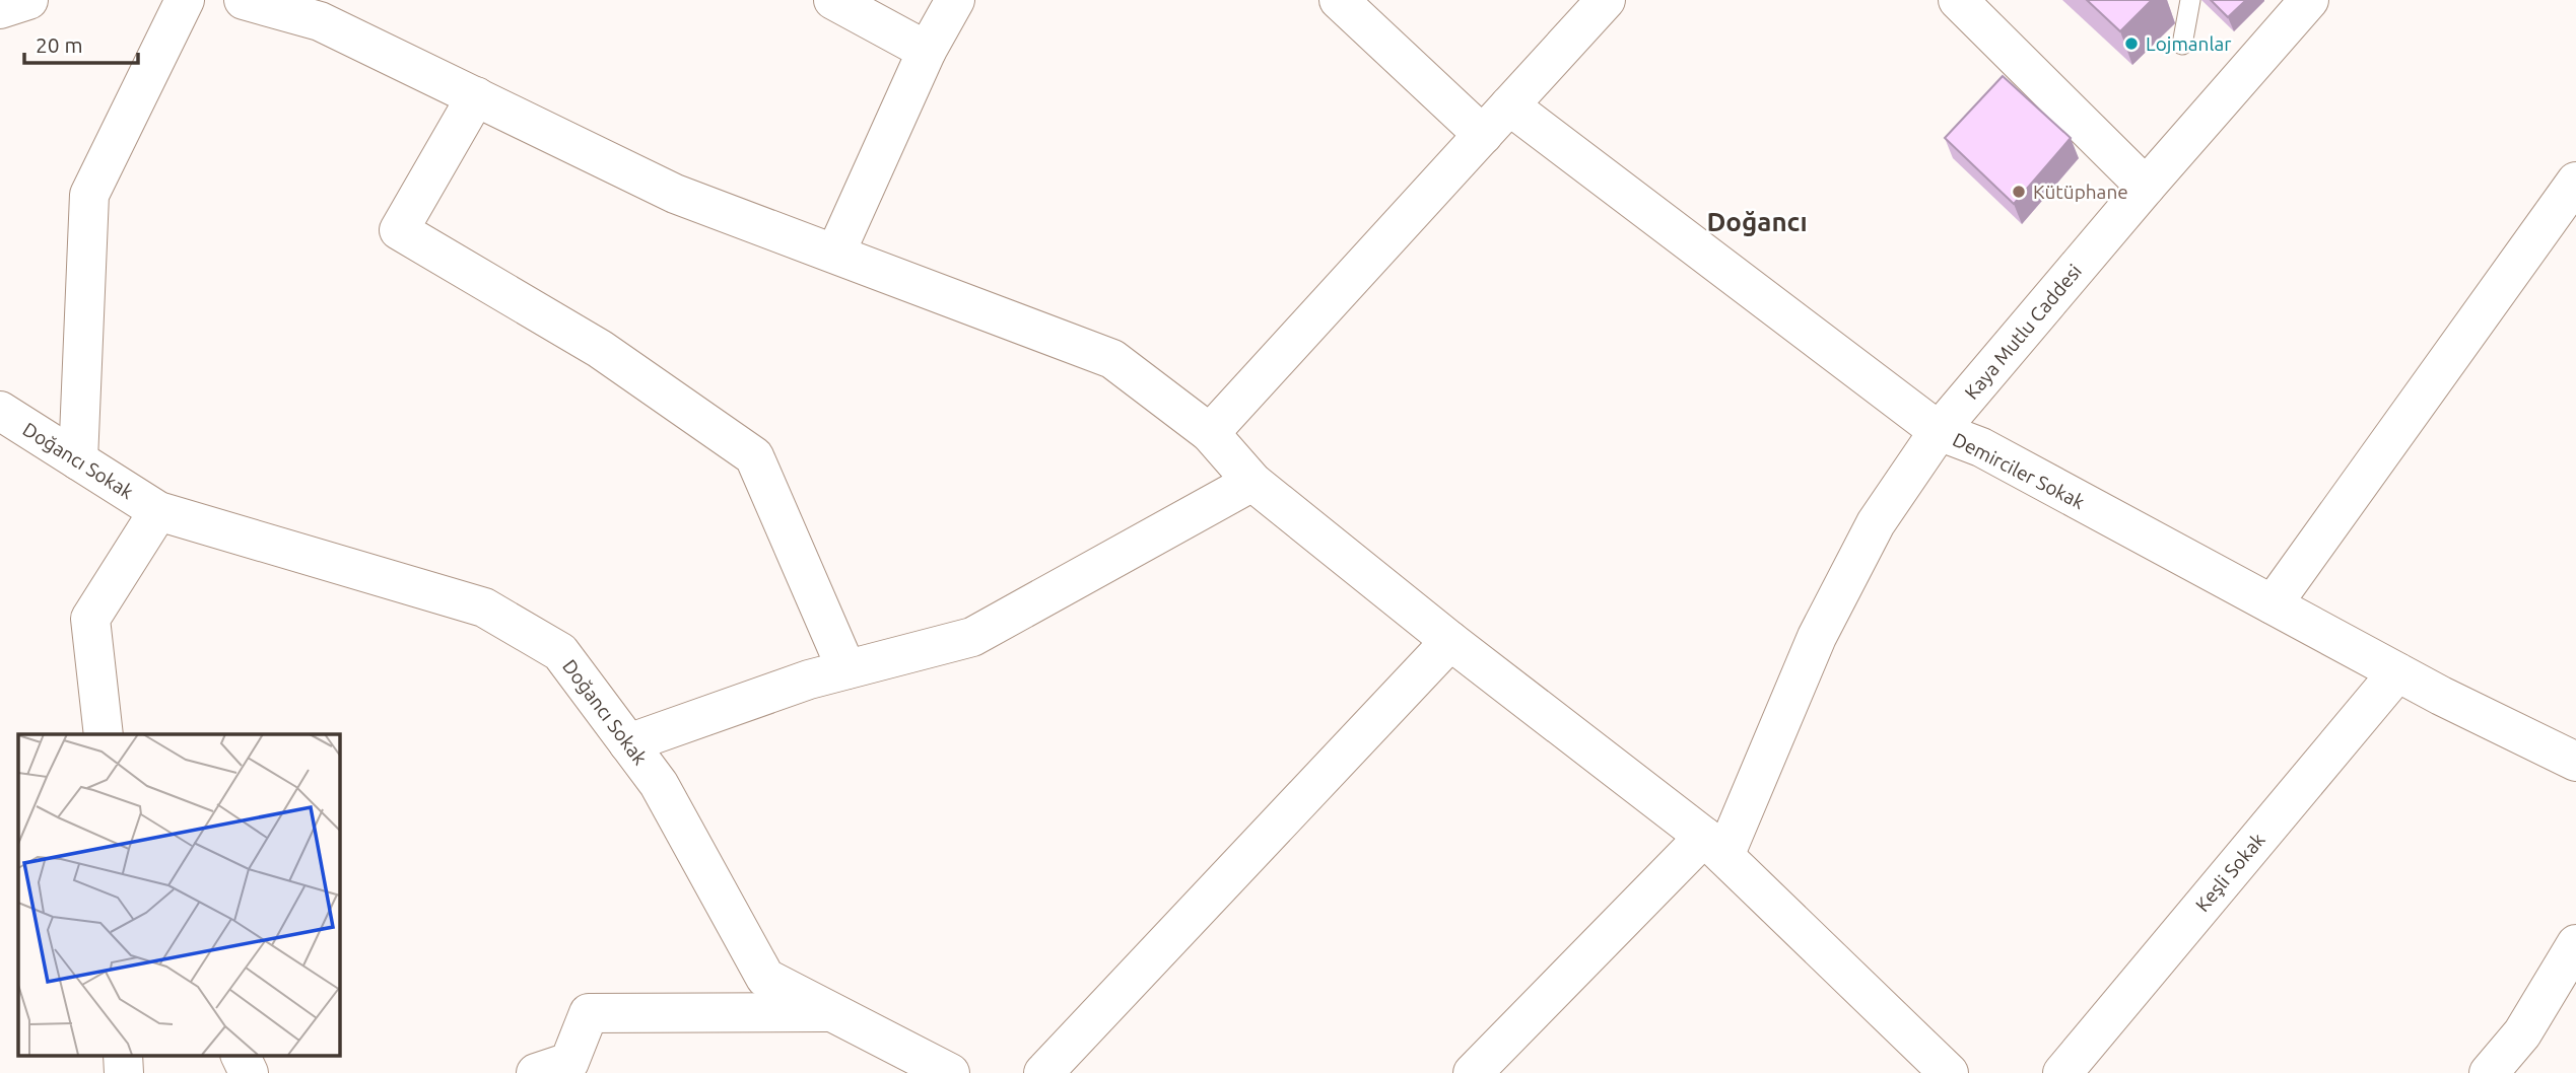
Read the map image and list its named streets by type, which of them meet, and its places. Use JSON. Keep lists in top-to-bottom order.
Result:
{
  "streets": {
    "street": [
      "Kaya Mutlu Caddesi",
      "Doğancı Sokak",
      "Demirciler Sokak",
      "Keşli Sokak"
    ]
  },
  "crossings": [
    ["Kaya Mutlu Caddesi", "Demirciler Sokak"],
    ["Demirciler Sokak", "Keşli Sokak"]
  ],
  "districts": ["Doğancı"],
  "places": ["Lojmanlar", "Kütüphane"],
  "scale_bar": "20 m"
}
